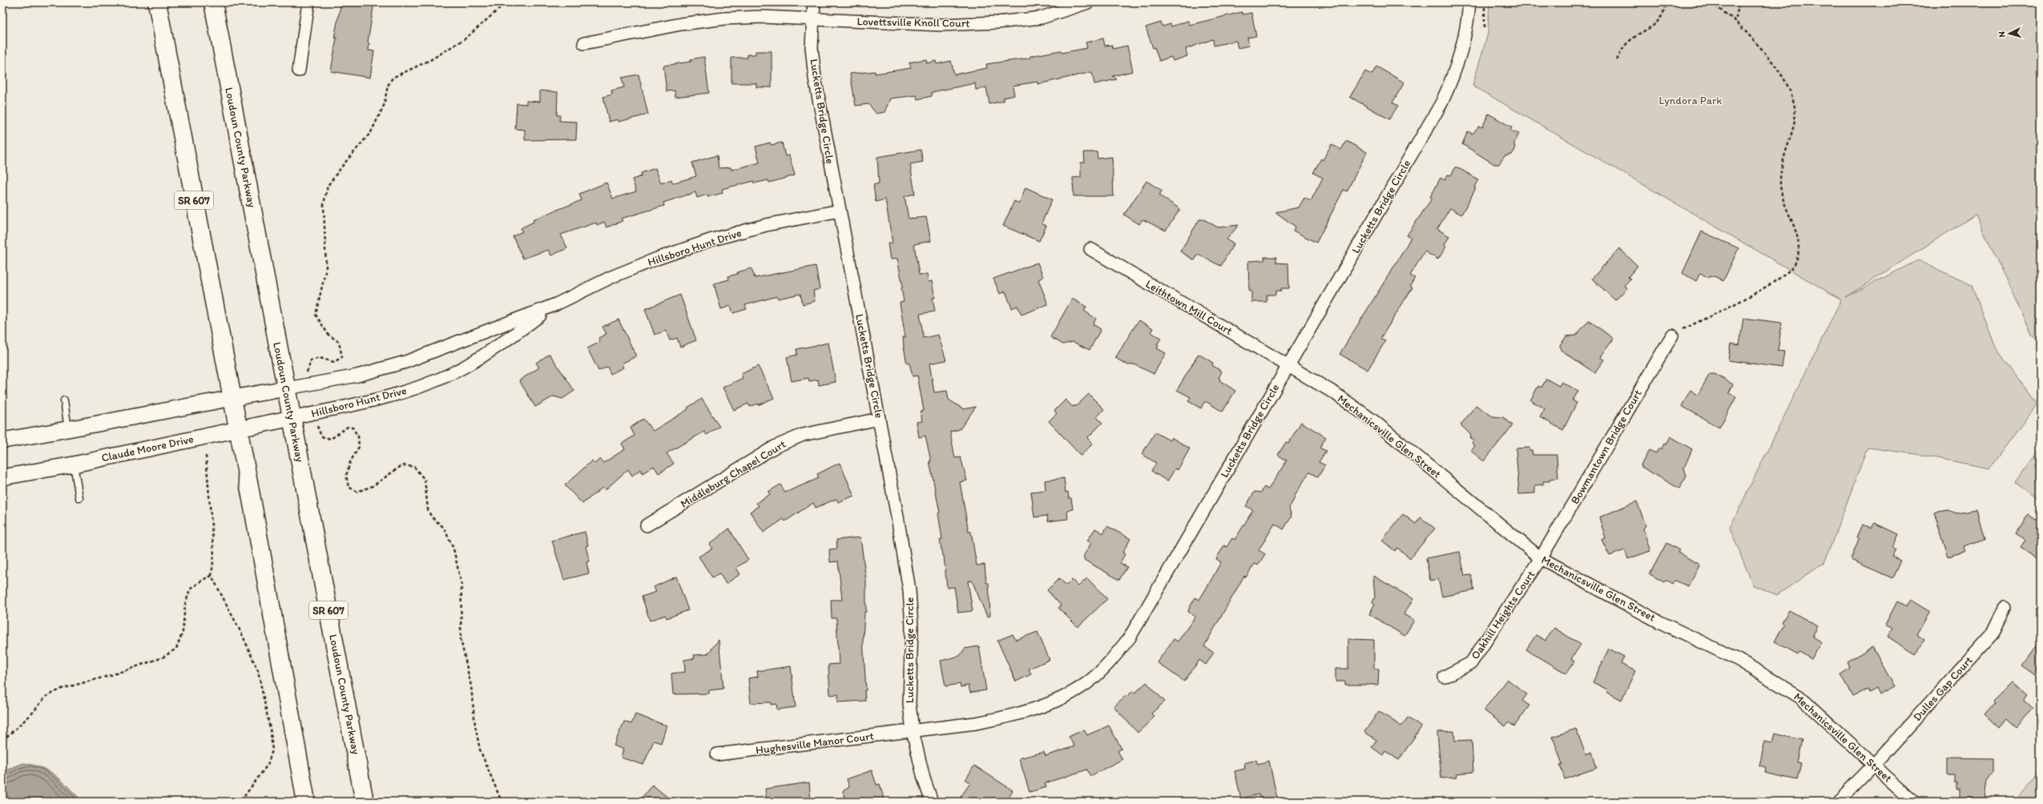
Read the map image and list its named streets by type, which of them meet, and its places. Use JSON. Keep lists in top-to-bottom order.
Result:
{
  "streets": {
    "main road": ["Loudoun County Parkway", "SR 607"],
    "street": [
      "Lovettsville Knoll Court",
      "Lucketts Bridge Circle",
      "Hillsboro Hunt Drive",
      "Leithtown Mill Court",
      "Mechanicsville Glen Street",
      "Bowmantown Bridge Court",
      "Claude Moore Drive",
      "Middleburg Chapel Court",
      "Oakhill Heights Court",
      "Dulles Gap Court",
      "Hughesville Manor Court"
    ]
  },
  "crossings": [
    ["Lovettsville Knoll Court", "Lucketts Bridge Circle"],
    ["Lucketts Bridge Circle", "Hillsboro Hunt Drive"],
    ["Lucketts Bridge Circle", "Leithtown Mill Court"],
    ["Lucketts Bridge Circle", "Mechanicsville Glen Street"],
    ["Lucketts Bridge Circle", "Middleburg Chapel Court"],
    ["Lucketts Bridge Circle", "Hughesville Manor Court"],
    ["Loudoun County Parkway", "Hillsboro Hunt Drive"],
    ["Loudoun County Parkway", "Claude Moore Drive"],
    ["SR 607", "Claude Moore Drive"],
    ["Hillsboro Hunt Drive", "Claude Moore Drive"],
    ["Leithtown Mill Court", "Mechanicsville Glen Street"],
    ["Mechanicsville Glen Street", "Bowmantown Bridge Court"],
    ["Mechanicsville Glen Street", "Oakhill Heights Court"],
    ["Mechanicsville Glen Street", "Dulles Gap Court"],
    ["Bowmantown Bridge Court", "Oakhill Heights Court"]
  ],
  "parks": ["Lyndora Park"],
  "north": "left"
}
